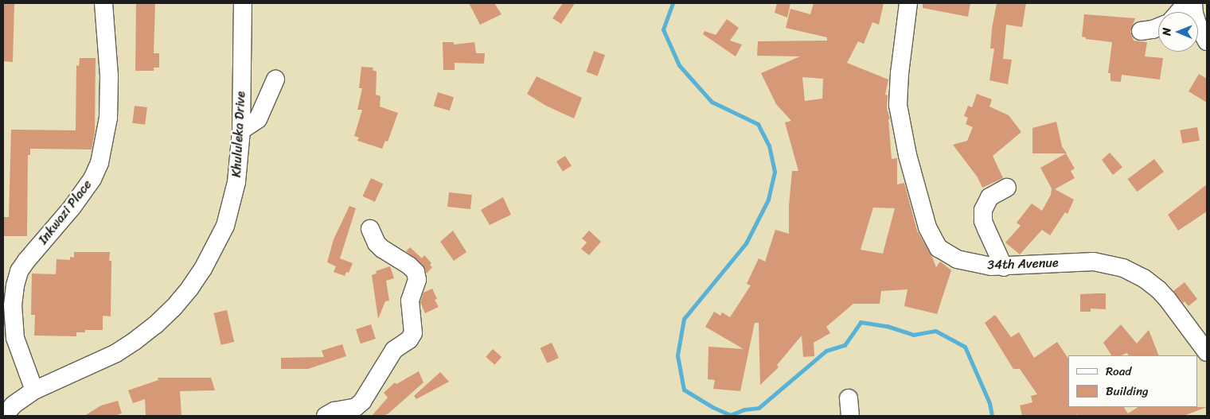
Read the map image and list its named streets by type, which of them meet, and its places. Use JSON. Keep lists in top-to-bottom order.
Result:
{
  "streets": {
    "street": ["Khululeka Drive", "Inkwazi Place", "34th Avenue"]
  },
  "crossings": [
    ["Khululeka Drive", "Inkwazi Place"]
  ],
  "legend": ["Road", "Building"],
  "north": "left"
}
